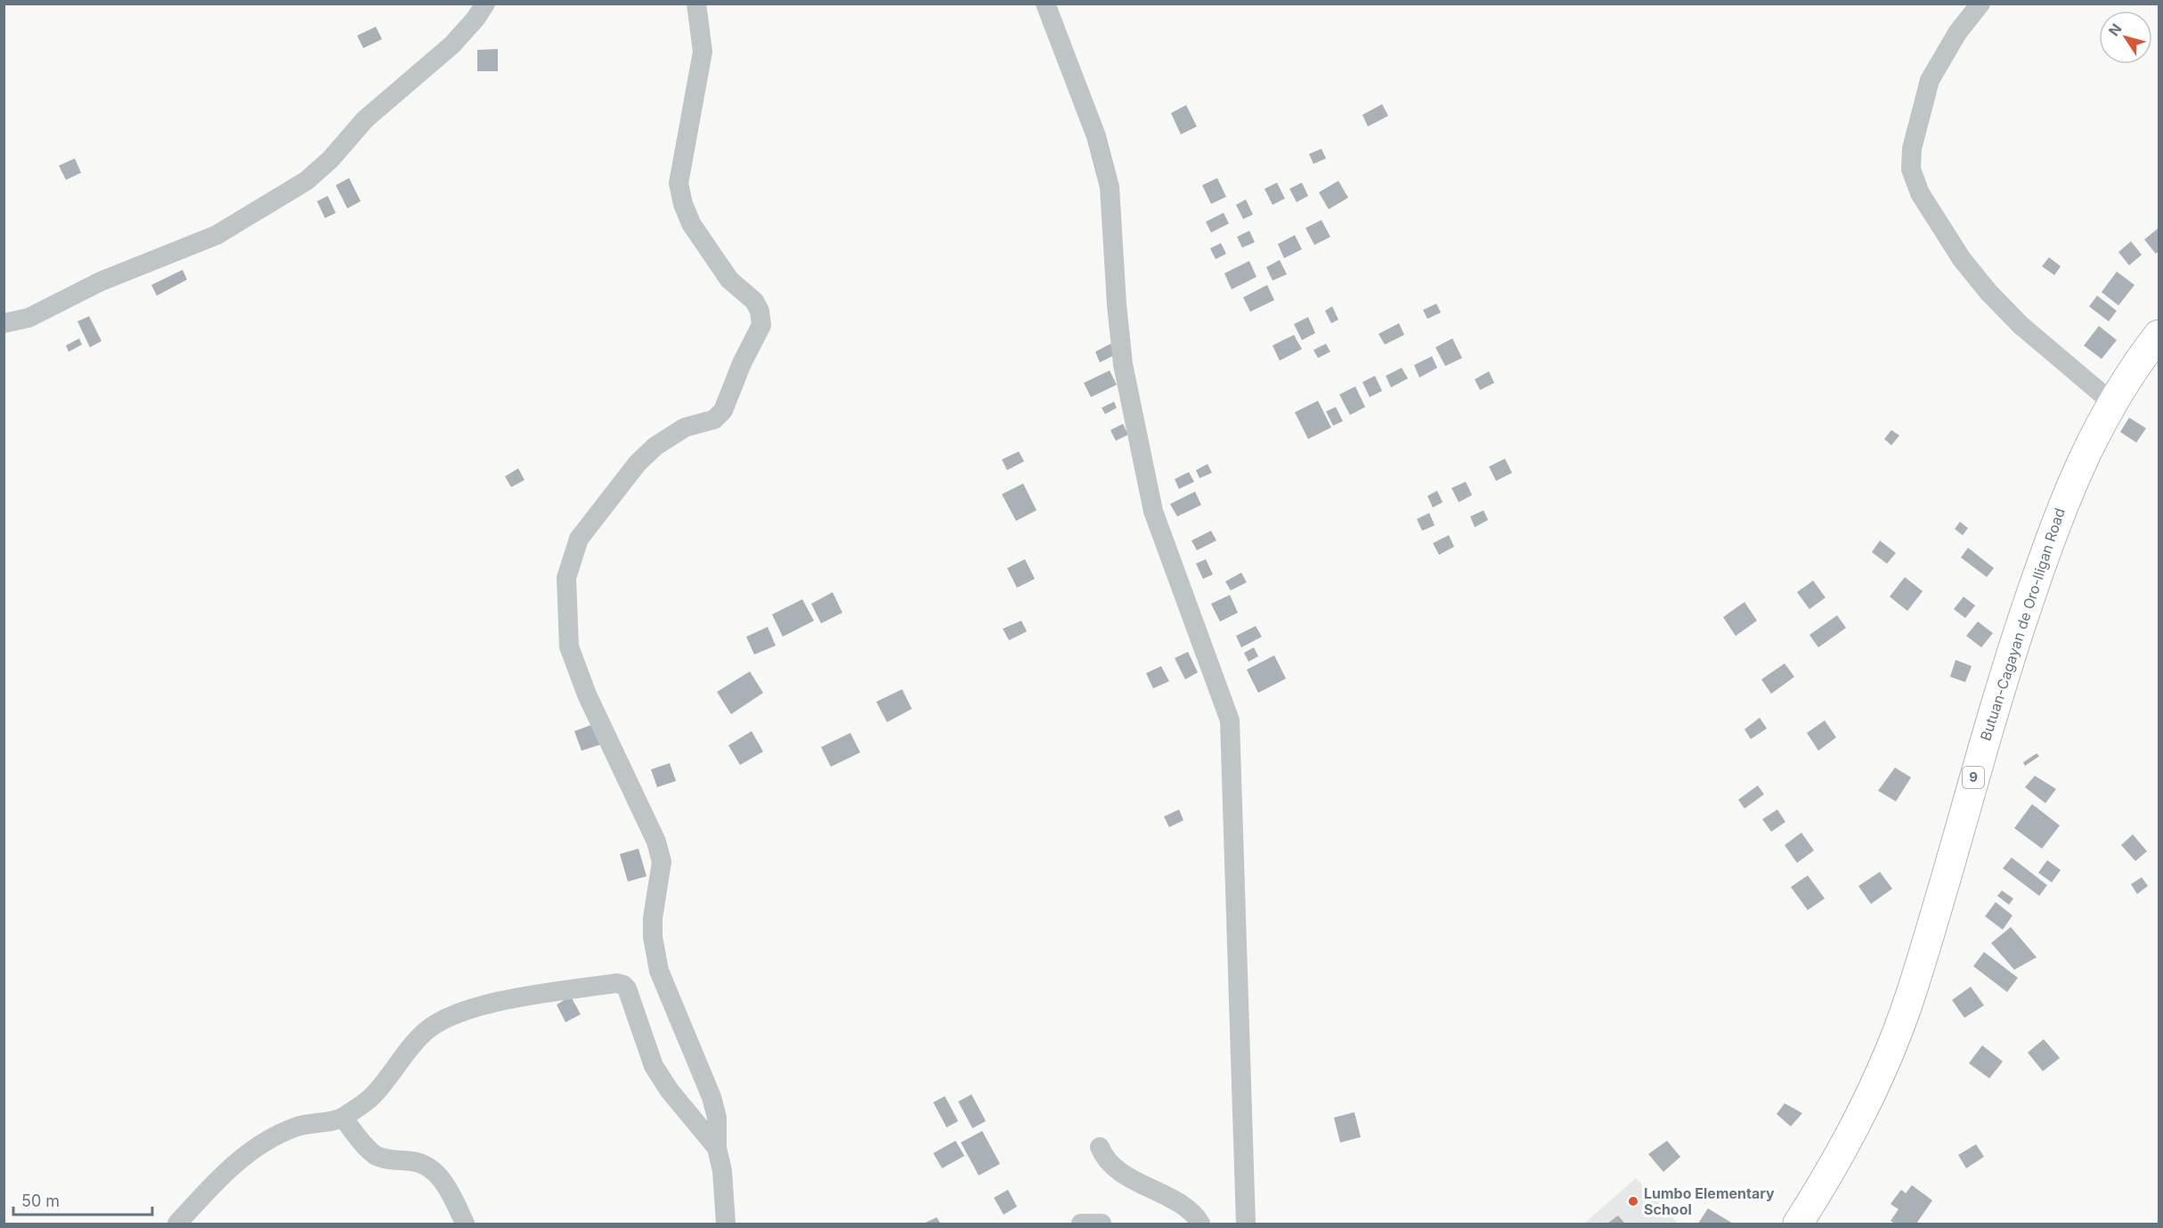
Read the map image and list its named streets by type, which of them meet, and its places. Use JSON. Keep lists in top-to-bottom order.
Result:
{
  "streets": {
    "highway": ["Butuan-Cagayan de Oro-Iligan Road", "9"]
  },
  "places": ["Lumbo Elementary School"],
  "scale_bar": "50 m",
  "north": "top left"
}
